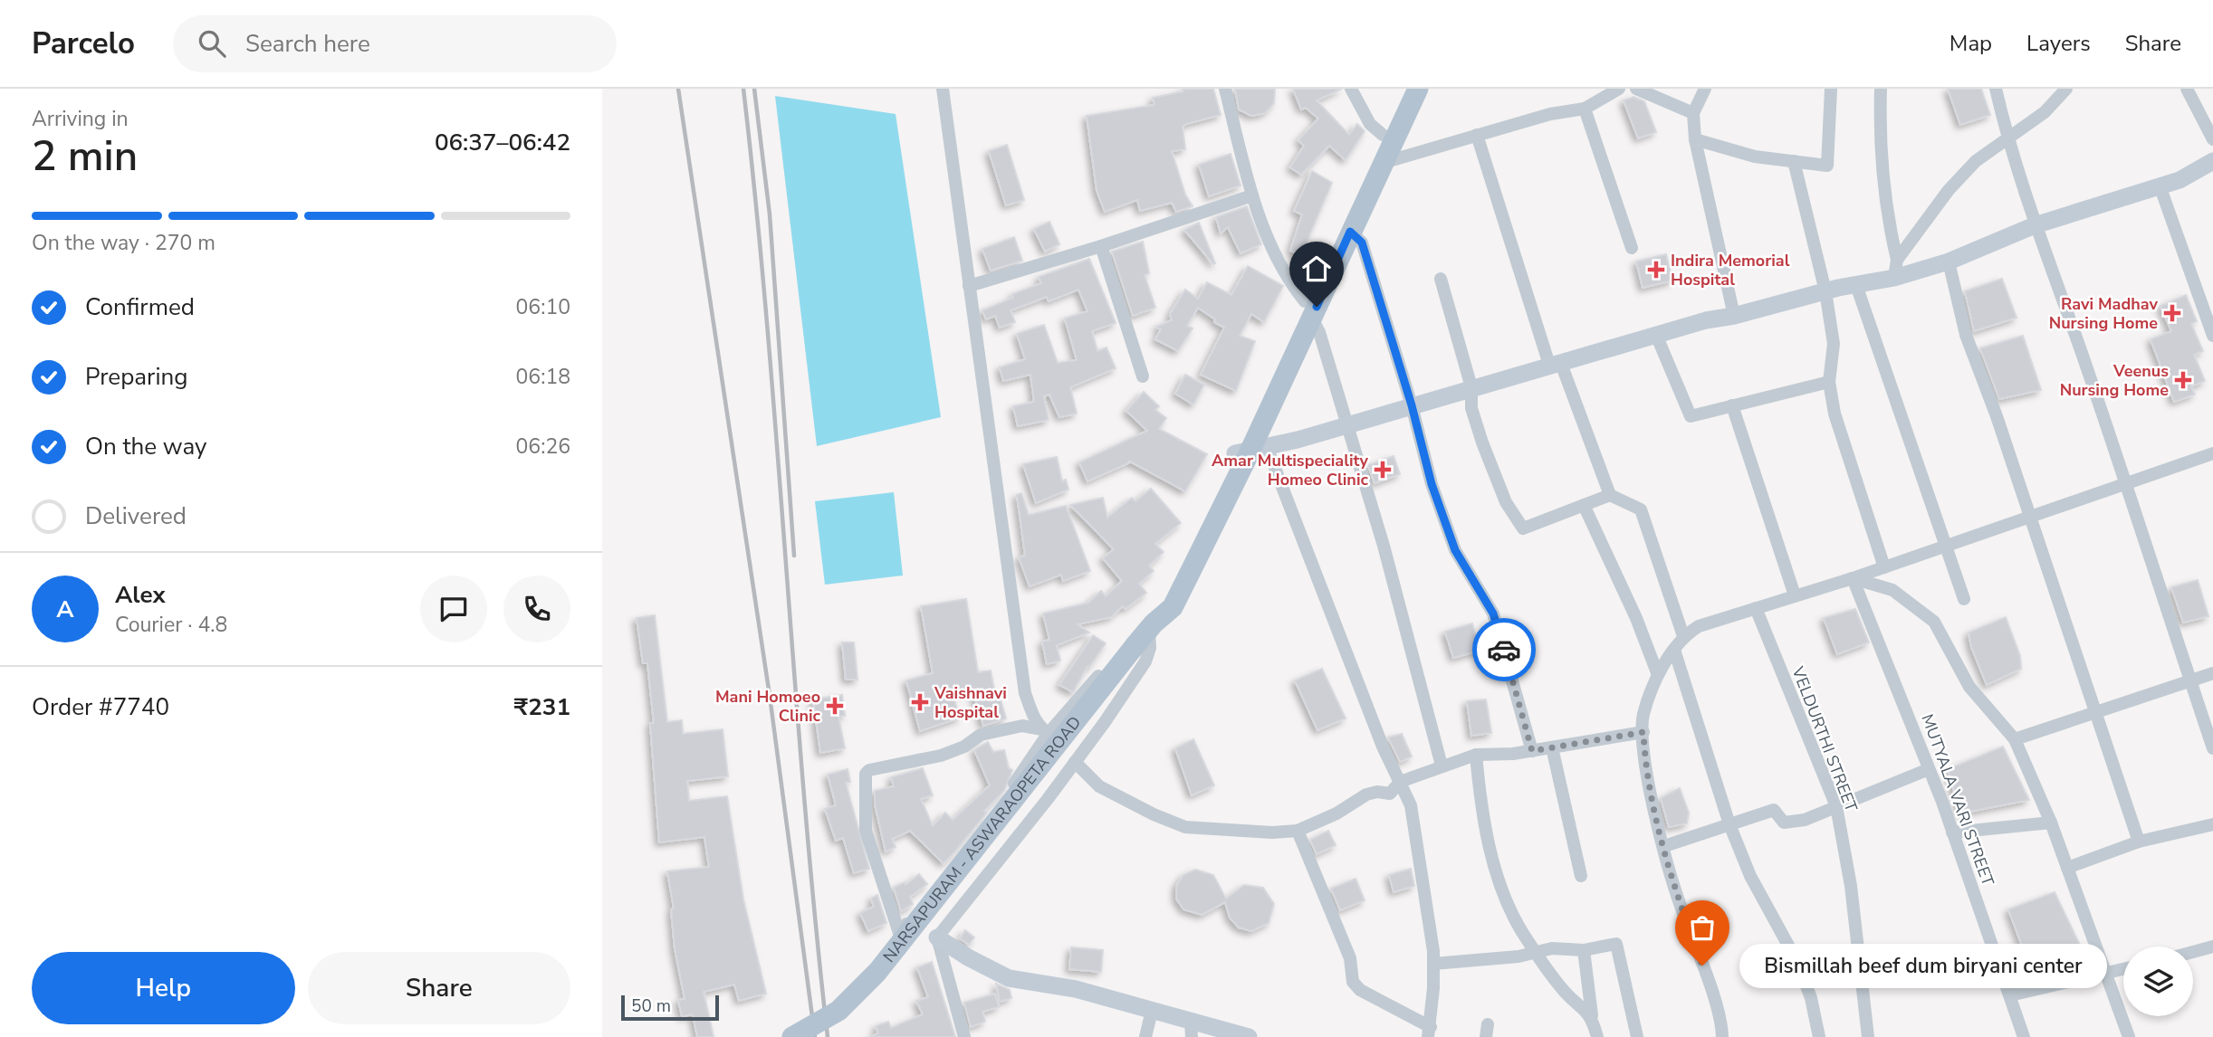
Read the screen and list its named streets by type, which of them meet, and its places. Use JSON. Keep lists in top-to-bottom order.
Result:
{
  "streets": {
    "main road": ["NARSAPURAM - ASWARAOPETA ROAD"],
    "street": ["VELDURTHI STREET", "MUTYALA VARI STREET"]
  },
  "places": {
    "health": [
      "Indira Memorial Hospital",
      "Ravi Madhav Nursing Home",
      "Veenus Nursing Home",
      "Amar Multispeciality Homeo Clinic",
      "Vaishnavi Hospital",
      "Mani Homoeo Clinic"
    ],
    "other": ["Bismillah beef dum biryani center"]
  },
  "scale_bar": "50 m",
  "page": {
    "header": "Parcelo",
    "search": "Search here",
    "nav": ["Map", "Layers", "Share"],
    "heading": ["2 min", "Arriving in", "06:37–06:42"],
    "panel": [
      "Alex",
      "Courier · 4.8",
      "Order #7740",
      "₹231"
    ],
    "bar": "On the way · 270 m",
    "list": [
      ["Confirmed", "06:10"],
      ["Preparing", "06:18"],
      ["On the way", "06:26"],
      "Delivered"
    ],
    "round": "A",
    "buttons": ["Help", "Share"],
    "bubble": "Bismillah beef dum biryani center",
    "scale": "50 m"
  }
}
